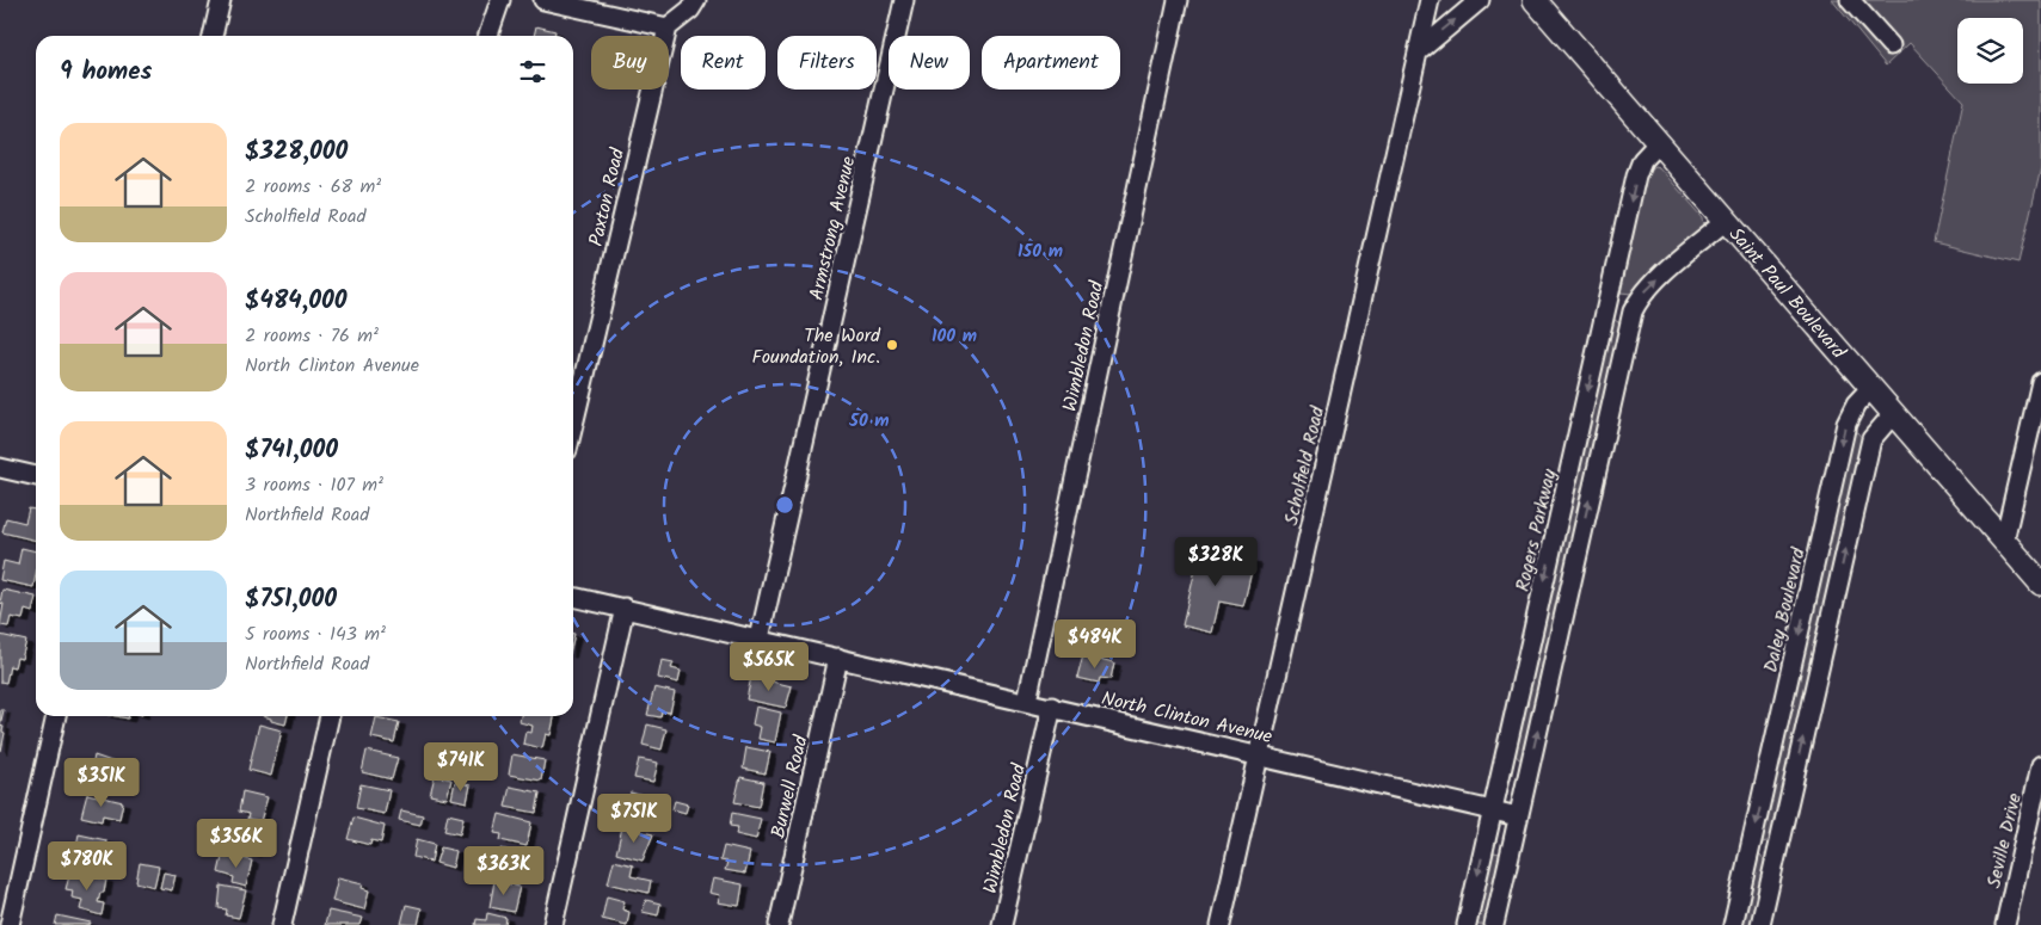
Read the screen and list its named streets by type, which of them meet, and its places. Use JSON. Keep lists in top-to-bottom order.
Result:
{
  "streets": {
    "main road": ["Saint Paul Boulevard"],
    "street": [
      "Paxton Road",
      "Armstrong Avenue",
      "Wimbledon Road",
      "Scholfield Road",
      "Rogers Parkway",
      "Daley Boulevard",
      "North Clinton Avenue",
      "Burwell Road",
      "Seville Drive"
    ]
  },
  "crossings": [
    ["Armstrong Avenue", "North Clinton Avenue"],
    ["Saint Paul Boulevard", "Rogers Parkway"],
    ["Saint Paul Boulevard", "Daley Boulevard"],
    ["Wimbledon Road", "North Clinton Avenue"],
    ["Scholfield Road", "North Clinton Avenue"],
    ["Rogers Parkway", "North Clinton Avenue"],
    ["North Clinton Avenue", "Burwell Road"]
  ],
  "places": ["The Word Foundation, Inc."],
  "page": {
    "chip": [
      "Buy",
      "Rent",
      "Filters",
      "New",
      "Apartment"
    ],
    "heading": "9 homes",
    "list": [
      {
        "name": "$328,000",
        "note": "2 rooms · 68 m² · Scholfield Road"
      },
      {
        "name": "$484,000",
        "note": "2 rooms · 76 m² · North Clinton Avenue"
      },
      {
        "name": "$741,000",
        "note": "3 rooms · 107 m² · Northfield Road"
      },
      {
        "name": "$751,000",
        "note": "5 rooms · 143 m² · Northfield Road"
      }
    ],
    "price": [
      "$328K",
      "$484K",
      "$565K",
      "$741K",
      "$351K",
      "$751K",
      "$356K",
      "$780K",
      "$363K"
    ]
  },
  "rings": ["150 m", "100 m", "50 m"]
}
